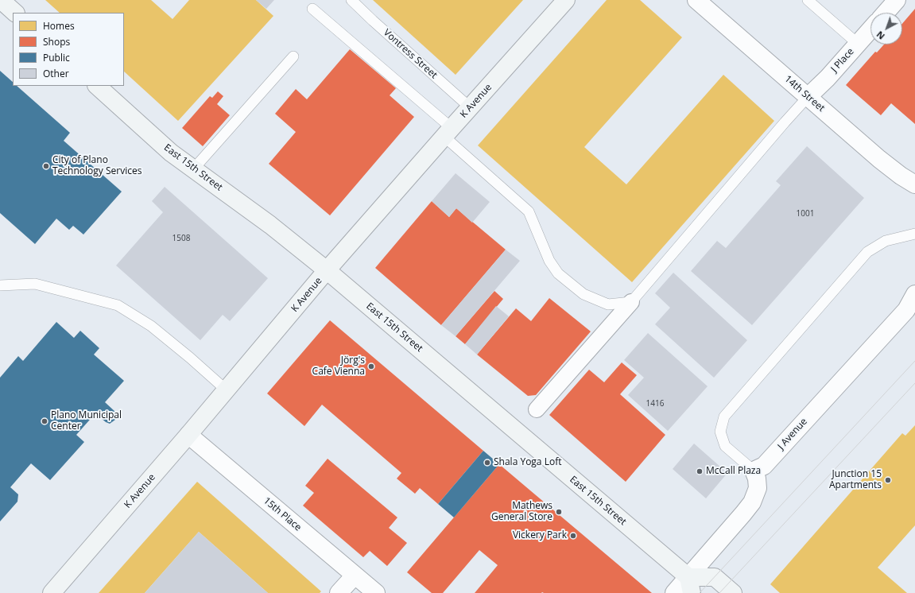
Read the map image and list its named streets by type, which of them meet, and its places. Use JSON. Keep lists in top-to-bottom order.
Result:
{
  "streets": {
    "main road": ["K Avenue", "East 15th Street"],
    "street": [
      "J Place",
      "14th Street",
      "J Avenue",
      "15th Place"
    ],
    "lane": ["Vontress Street"]
  },
  "crossings": [
    ["Vontress Street", "K Avenue"],
    ["J Place", "14th Street"],
    ["K Avenue", "East 15th Street"],
    ["K Avenue", "15th Place"]
  ],
  "places": [
    "City of Plano Technology Services",
    "Jörg's Cafe Vienna",
    "Plano Municipal Center",
    "Shala Yoga Loft",
    "McCall Plaza",
    "Junction 15 Apartments",
    "Mathews General Store",
    "Vickery Park"
  ],
  "house_numbers": ["1001", "1508", "1416"],
  "legend": [
    "Homes",
    "Shops",
    "Public",
    "Other"
  ],
  "north": "bottom left"
}
